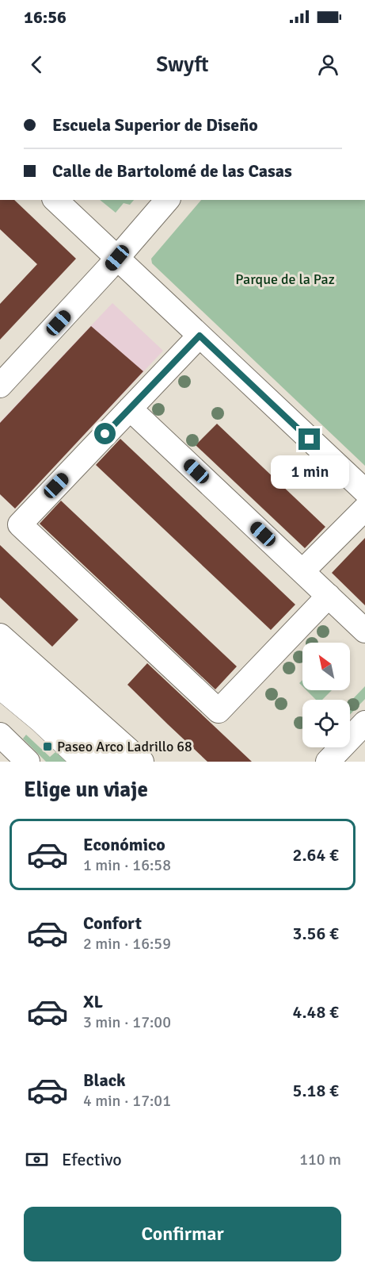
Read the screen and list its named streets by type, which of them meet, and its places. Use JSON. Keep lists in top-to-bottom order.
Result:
{
  "parks": ["Parque de la Paz"],
  "places": {
    "transit": ["Paseo Arco Ladrillo 68"]
  },
  "north": "top left",
  "page": {
    "status": "16:56",
    "header": "Swyft",
    "banner": ["Escuela Superior de Diseño", "Calle de Bartolomé de las Casas"],
    "bubble": "1 min",
    "heading": "Elige un viaje",
    "list": [
      {
        "name": "Económico",
        "note": "1 min · 16:58",
        "value": "2.64 €"
      },
      {
        "name": "Confort",
        "note": "2 min · 16:59",
        "value": "3.56 €"
      },
      {
        "name": "XL",
        "note": "3 min · 17:00",
        "value": "4.48 €"
      },
      {
        "name": "Black",
        "note": "4 min · 17:01",
        "value": "5.18 €"
      }
    ],
    "pay": ["Efectivo", "110 m"],
    "buttons": "Confirmar"
  }
}
